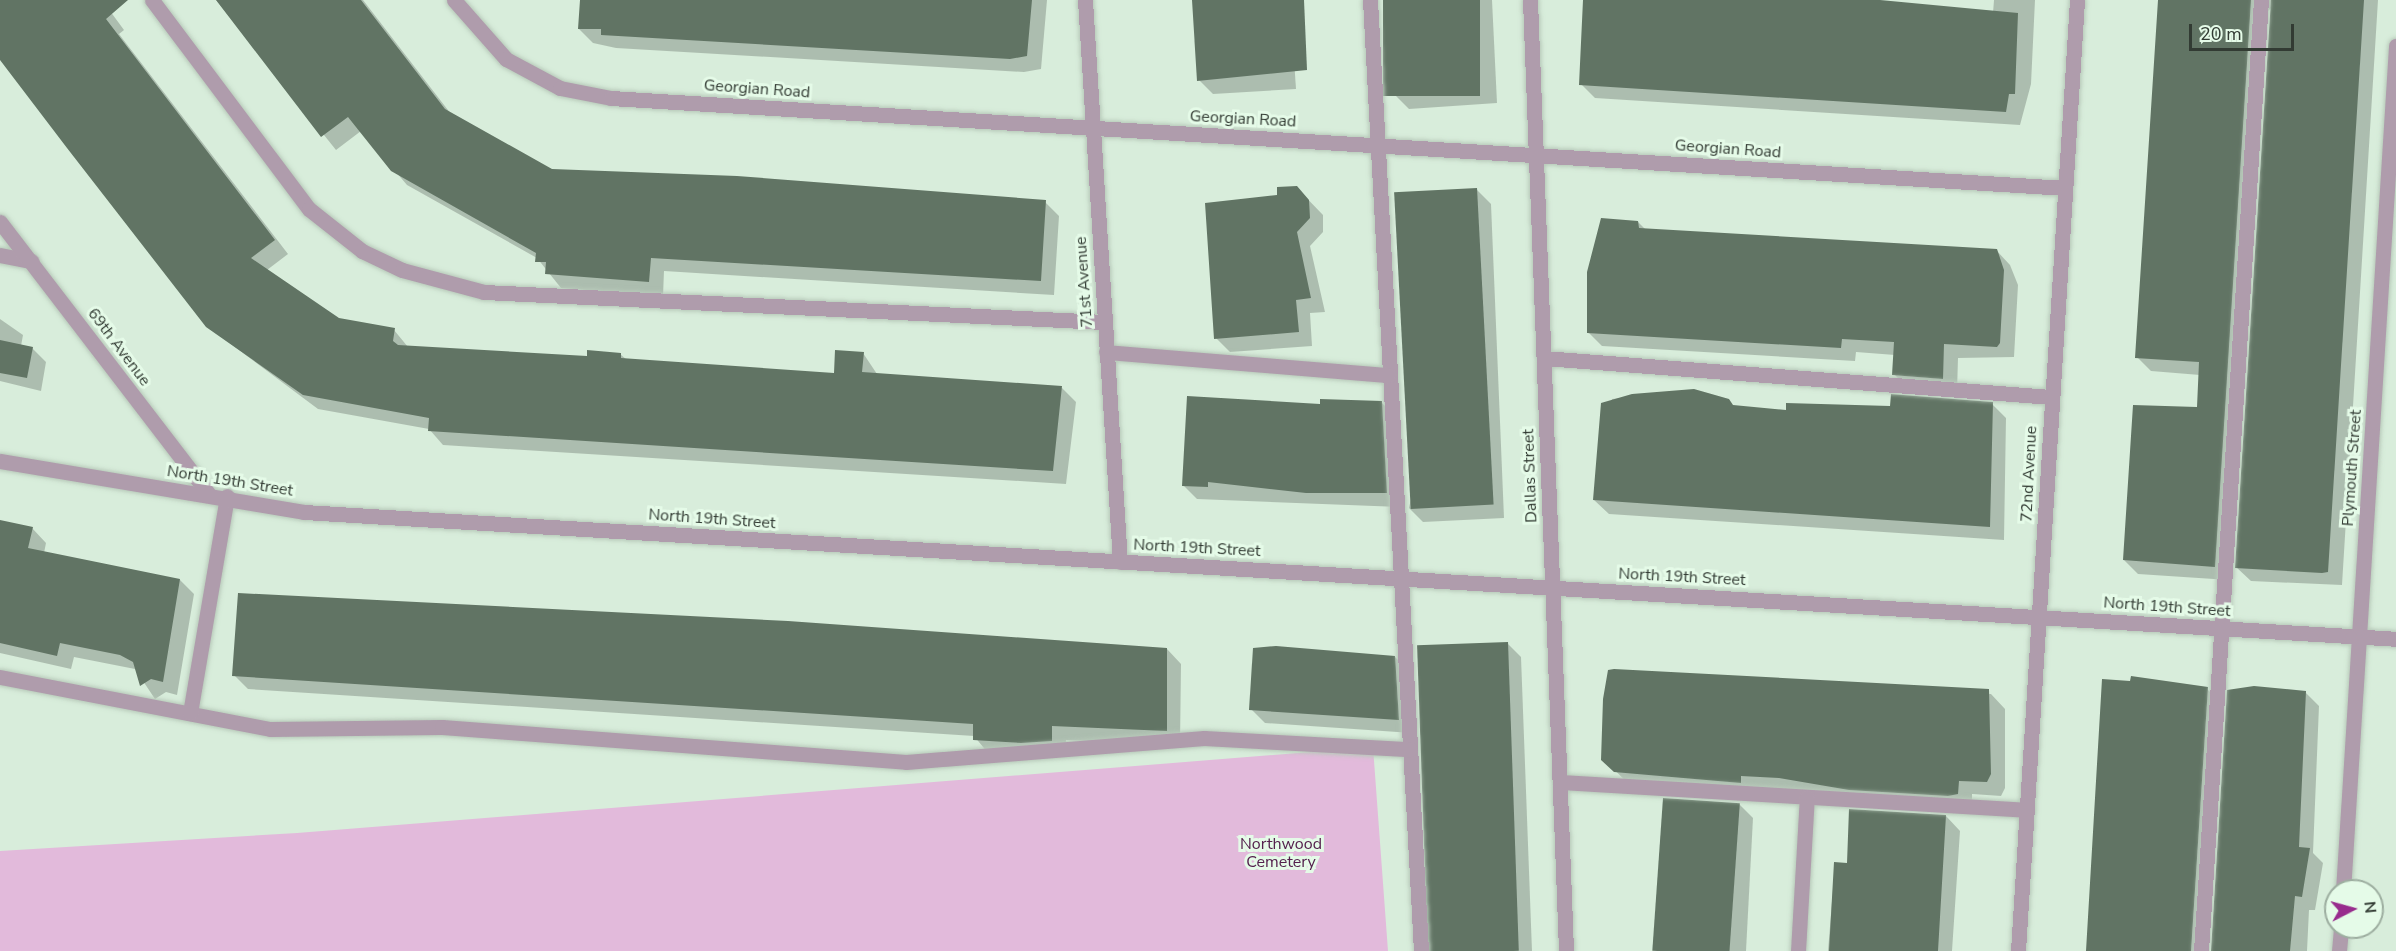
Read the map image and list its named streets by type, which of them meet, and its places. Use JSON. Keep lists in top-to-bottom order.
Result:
{
  "streets": {
    "street": [
      "Georgian Road",
      "71st Avenue",
      "69th Avenue",
      "Plymouth Street",
      "72nd Avenue",
      "Dallas Street",
      "North 19th Street"
    ]
  },
  "crossings": [
    ["Georgian Road", "71st Avenue"],
    ["Georgian Road", "72nd Avenue"],
    ["Georgian Road", "Dallas Street"],
    ["71st Avenue", "North 19th Street"],
    ["69th Avenue", "North 19th Street"],
    ["Plymouth Street", "North 19th Street"],
    ["72nd Avenue", "North 19th Street"],
    ["Dallas Street", "North 19th Street"]
  ],
  "parks": ["Northwood Cemetery"],
  "scale_bar": "20 m",
  "north": "right"
}
